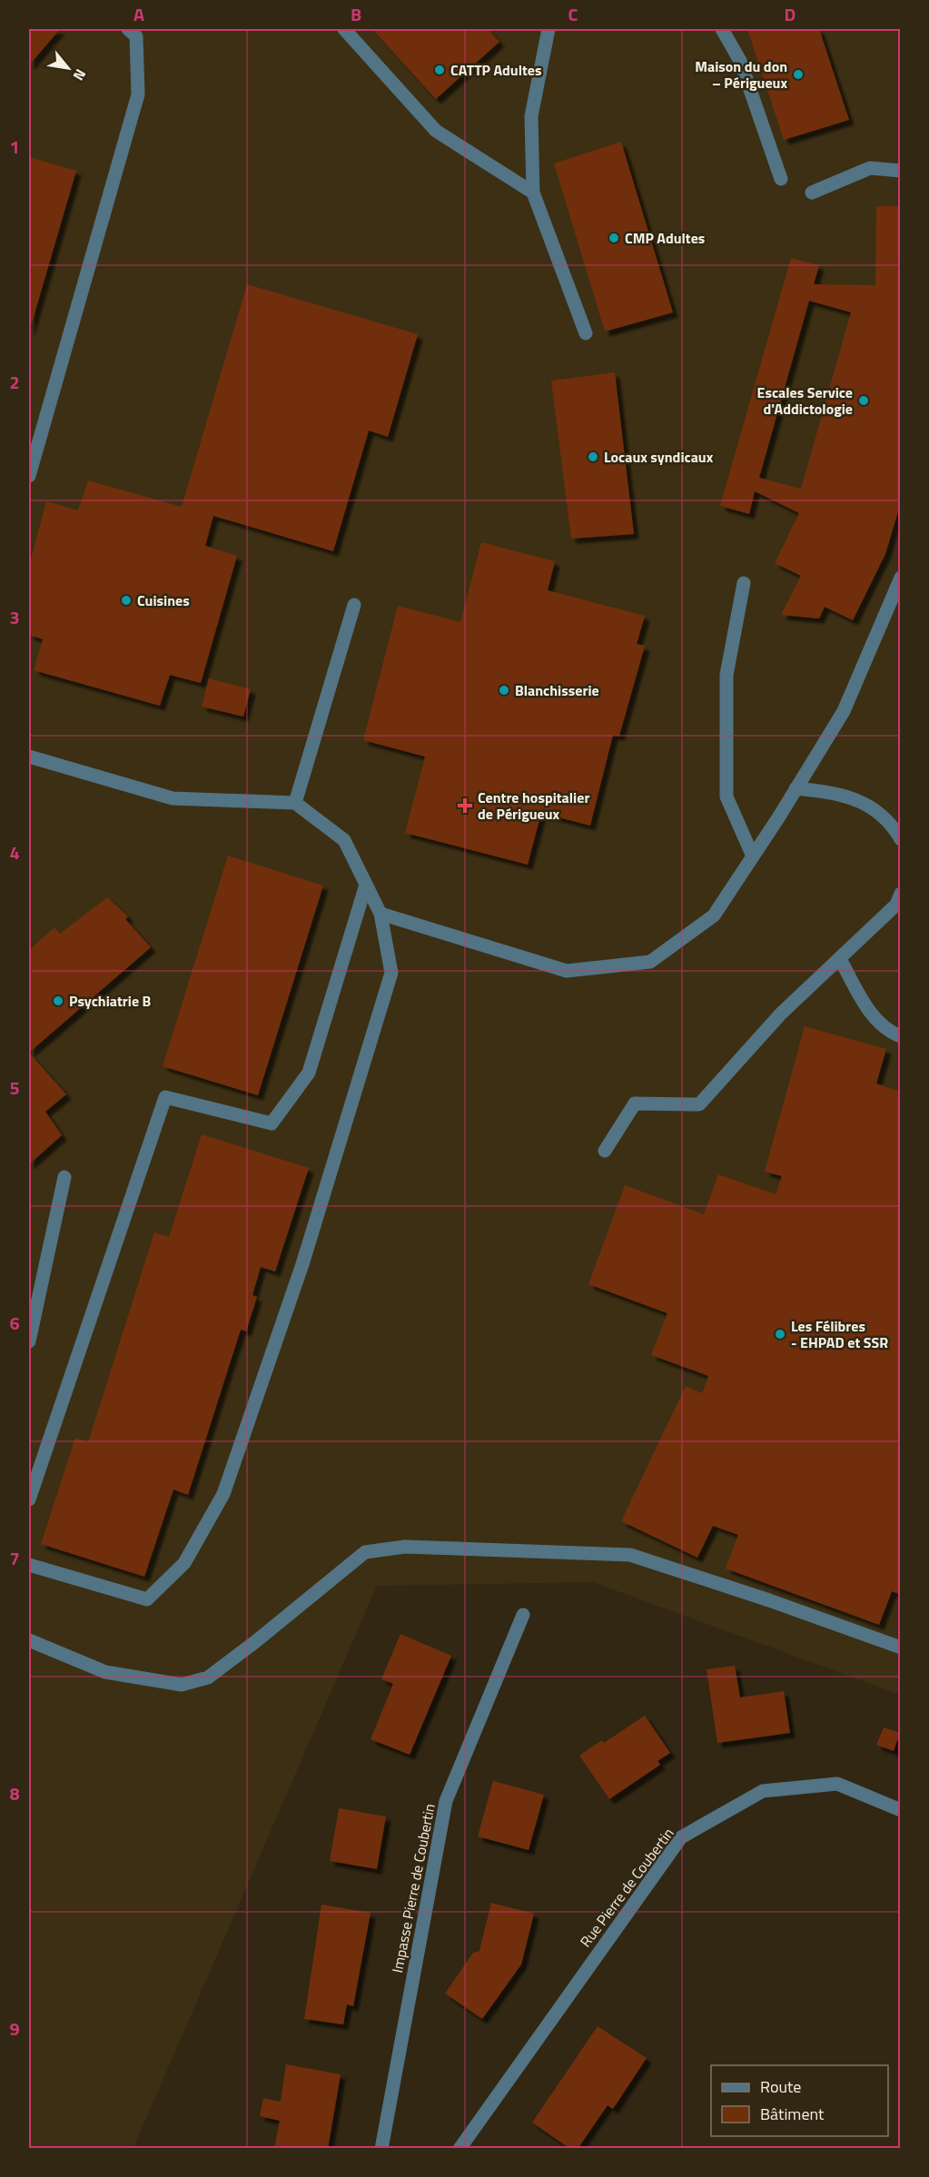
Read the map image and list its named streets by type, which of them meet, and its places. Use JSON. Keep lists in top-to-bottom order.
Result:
{
  "streets": {
    "street": ["Rue Pierre de Coubertin", "Impasse Pierre de Coubertin"]
  },
  "places": {
    "other": [
      "CATTP Adultes",
      "Maison du don – Périgueux",
      "CMP Adultes",
      "Escales Service d'Addictologie",
      "Locaux syndicaux",
      "Cuisines",
      "Blanchisserie",
      "Psychiatrie B",
      "Les Félibres - EHPAD et SSR"
    ],
    "health": ["Centre hospitalier de Périgueux"]
  },
  "legend": ["Route", "Bâtiment"],
  "north": "bottom right",
  "grid": {
    "columns": [
      "A",
      "B",
      "C",
      "D"
    ],
    "rows": [
      "1",
      "2",
      "3",
      "4",
      "5",
      "6",
      "7",
      "8",
      "9"
    ]
  }
}
